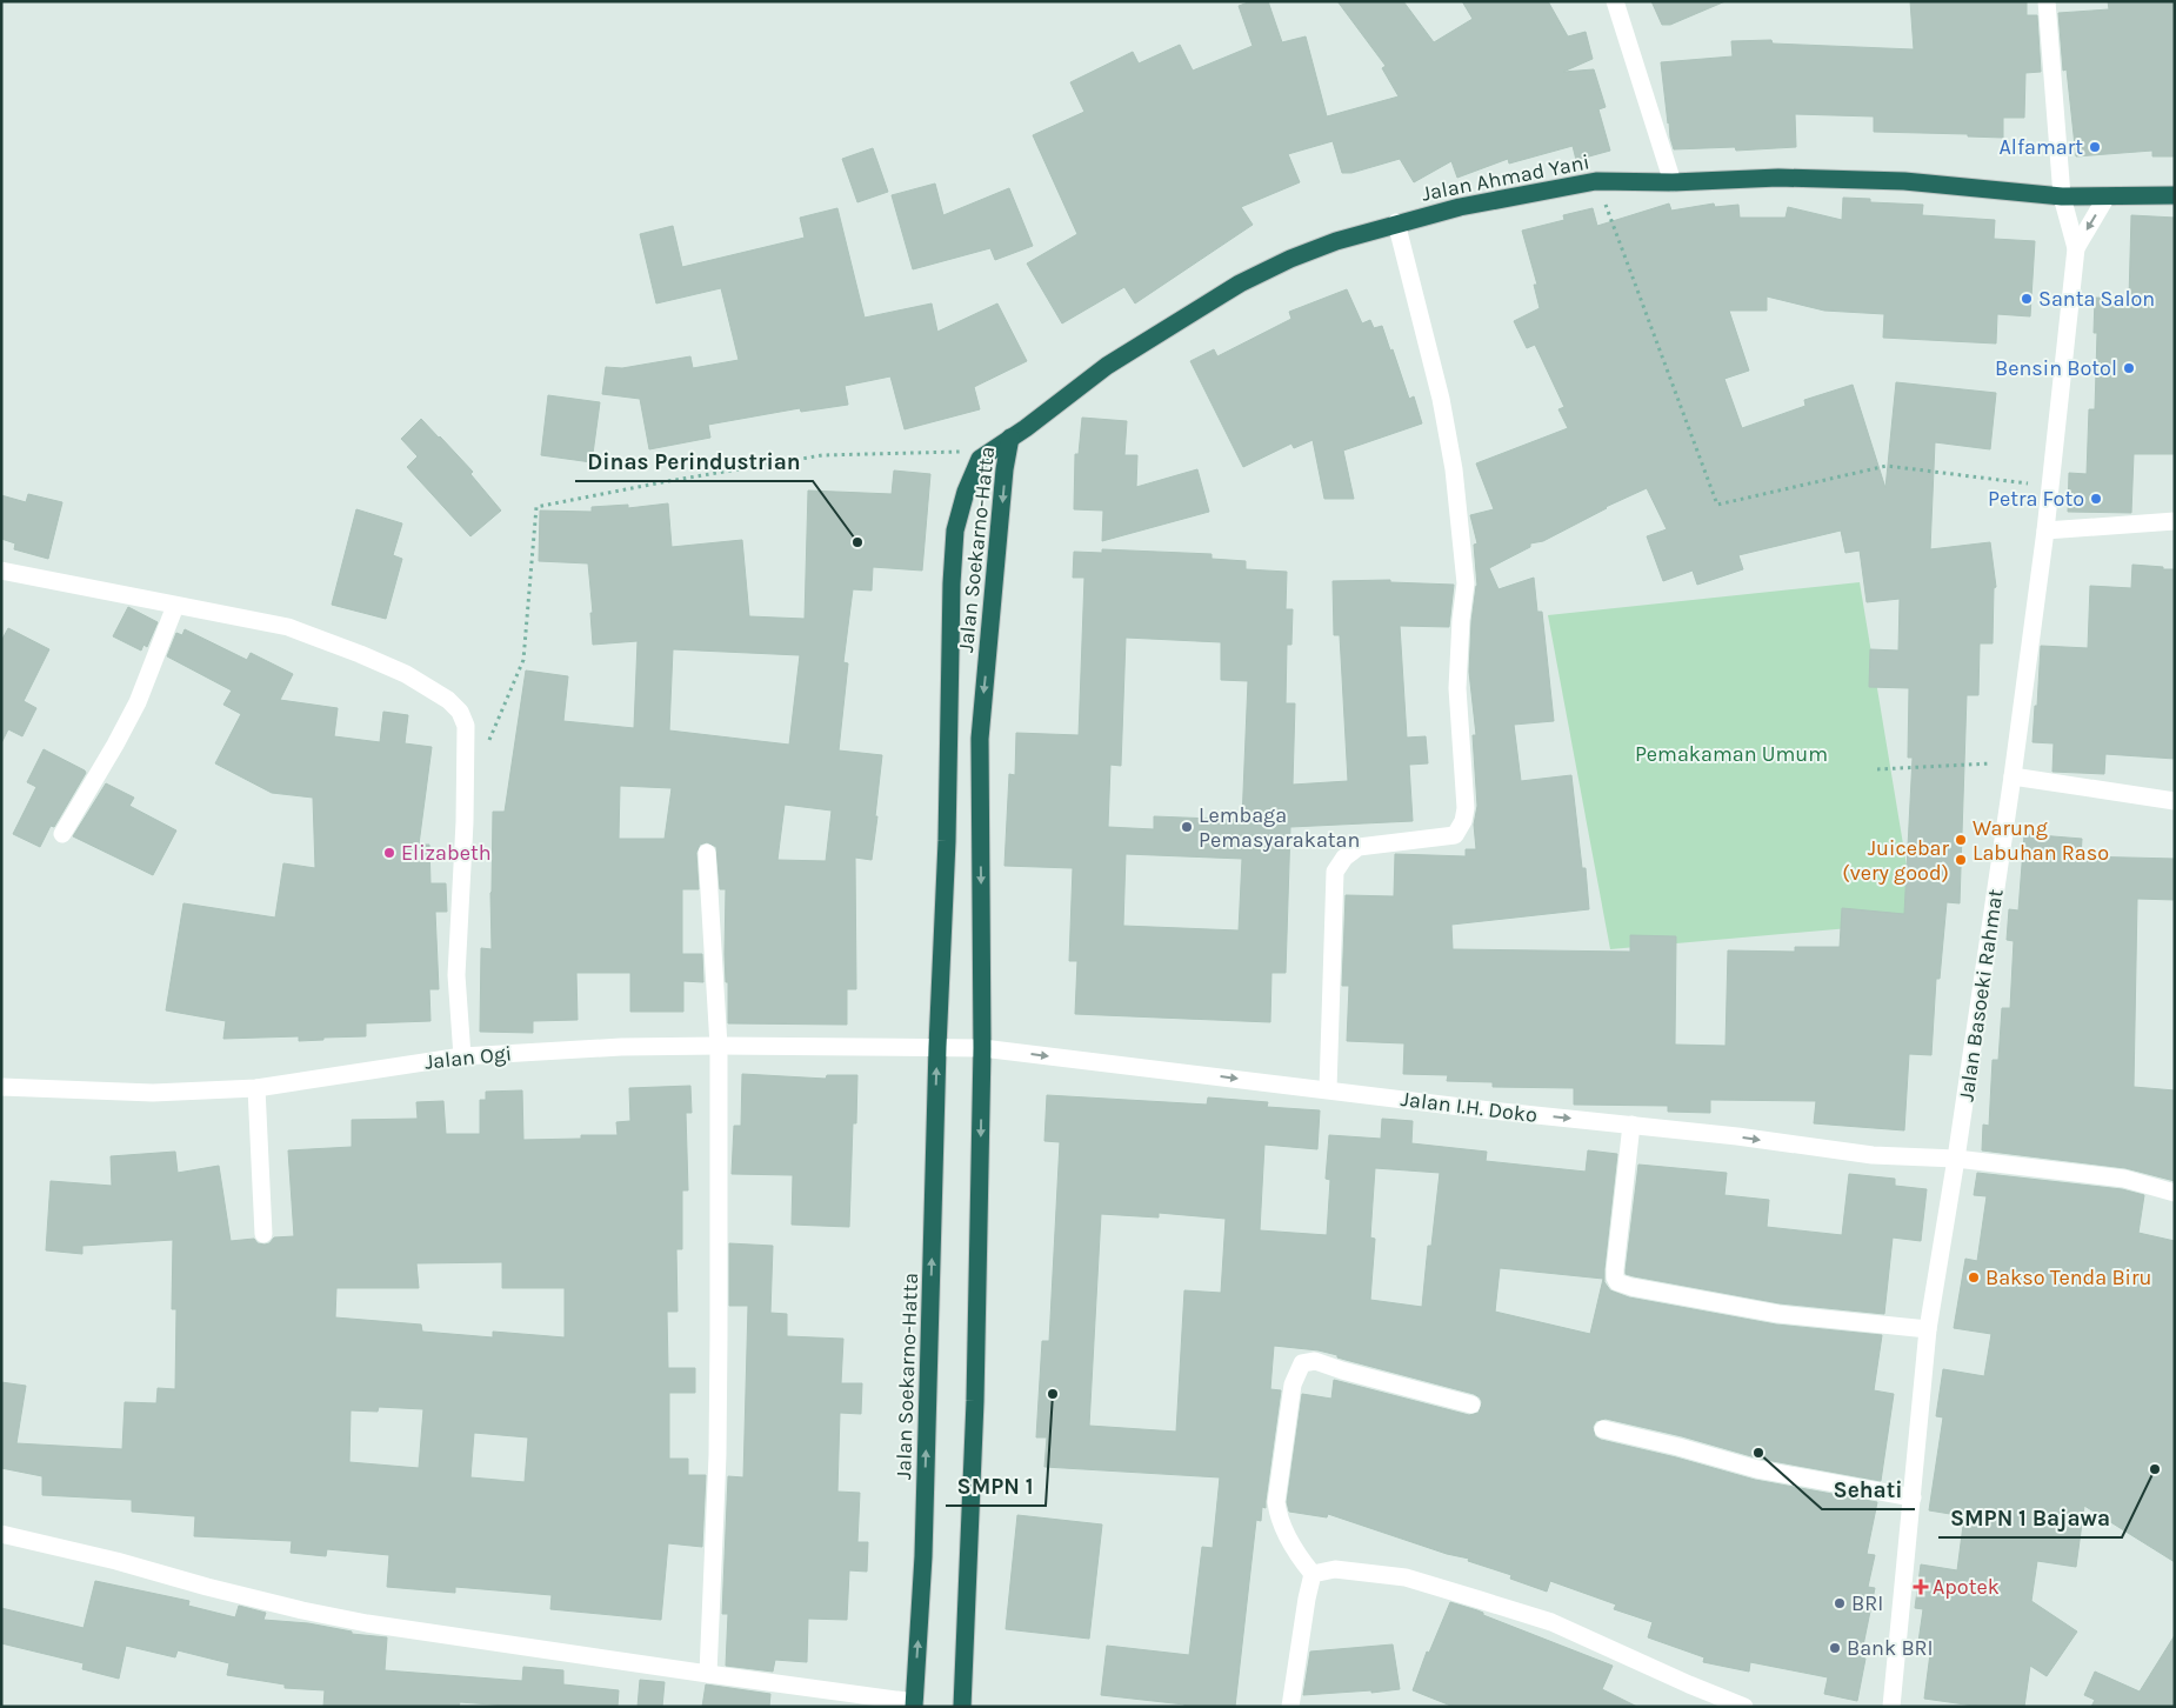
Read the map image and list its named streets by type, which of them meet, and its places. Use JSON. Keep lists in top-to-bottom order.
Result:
{
  "streets": {
    "highway": ["Jalan Ahmad Yani", "Jalan Soekarno-Hatta"],
    "street": ["Jalan Basoeki Rahmat", "Jalan Ogi", "Jalan I.H. Doko"]
  },
  "crossings": [
    ["Jalan Ahmad Yani", "Jalan Soekarno-Hatta"],
    ["Jalan Soekarno-Hatta", "Jalan Ogi"],
    ["Jalan Soekarno-Hatta", "Jalan I.H. Doko"],
    ["Jalan Basoeki Rahmat", "Jalan I.H. Doko"]
  ],
  "one_way": ["Jalan I.H. Doko"],
  "parks": ["Pemakaman Umum"],
  "places": {
    "other": [
      "Alfamart",
      "Santa Salon",
      "Bensin Botol",
      "Petra Foto",
      "Dinas Perindustrian",
      "Lembaga Pemasyarakatan",
      "Warung Labuhan Raso",
      "Elizabeth",
      "Juicebar (very good)",
      "Bakso Tenda Biru",
      "SMPN 1",
      "Sehati",
      "SMPN 1 Bajawa",
      "BRI",
      "Bank BRI"
    ],
    "health": ["Apotek"]
  }
}
